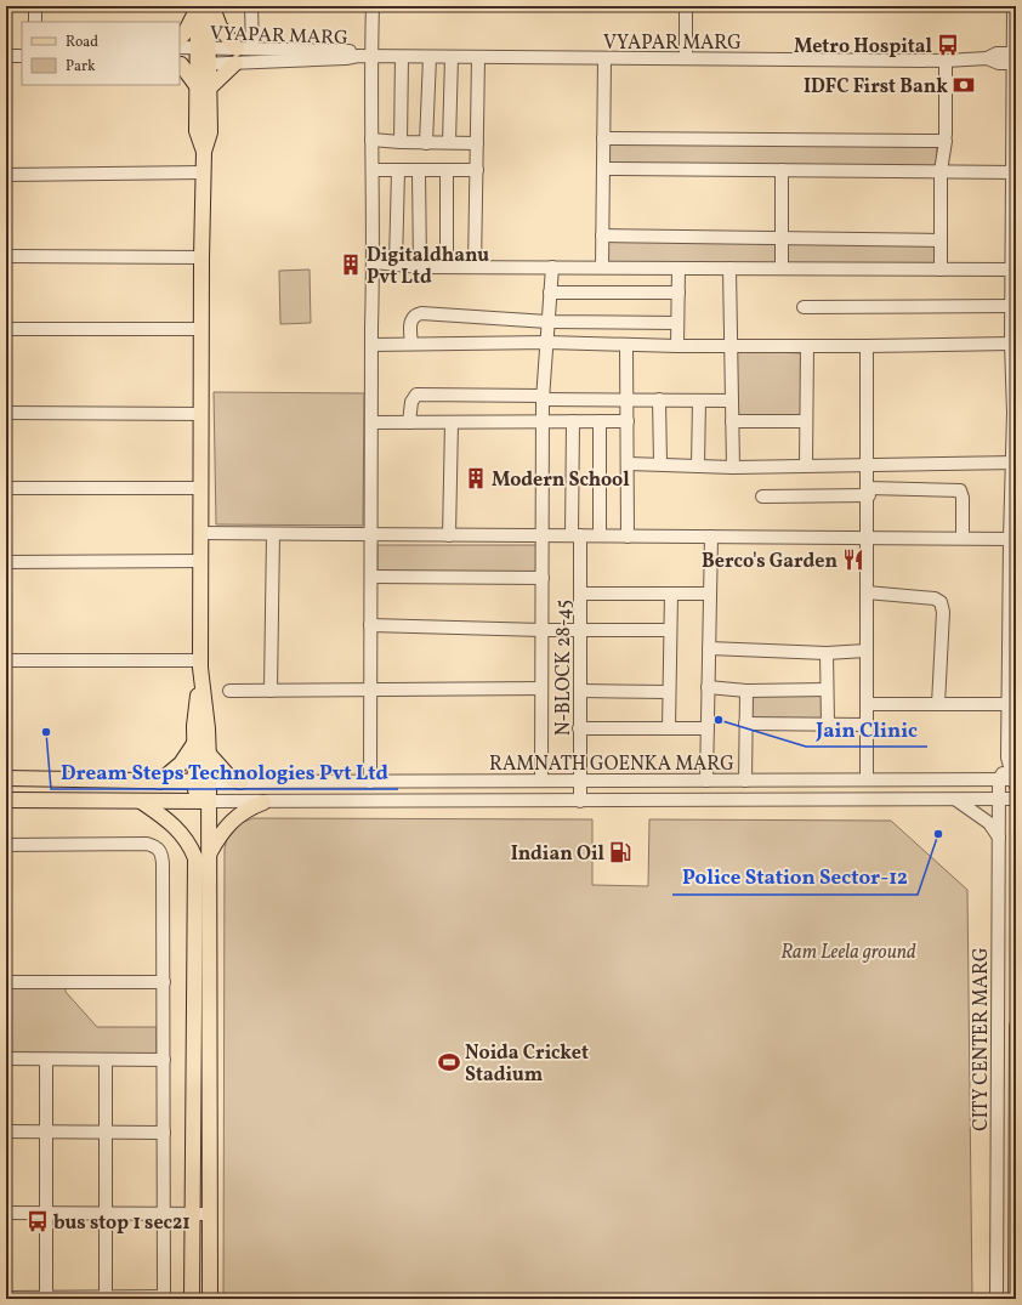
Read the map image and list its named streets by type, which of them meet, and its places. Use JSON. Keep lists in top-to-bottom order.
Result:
{
  "streets": {
    "street": [
      "VYAPAR MARG",
      "N-BLOCK 28-45",
      "RAMNATH GOENKA MARG",
      "CITY CENTER MARG"
    ]
  },
  "crossings": [
    ["N-BLOCK 28-45", "RAMNATH GOENKA MARG"],
    ["RAMNATH GOENKA MARG", "CITY CENTER MARG"]
  ],
  "parks": ["Ram Leela ground"],
  "places": {
    "bus stop": ["Metro Hospital", "bus stop 1 sec21"],
    "bank": ["IDFC First Bank"],
    "building": ["Digitaldhanu Pvt Ltd", "Modern School"],
    "restaurant": ["Berco's Garden"],
    "other": ["Jain Clinic", "Dream Steps Technologies Pvt Ltd", "Police Station Sector-12"],
    "fuel station": ["Indian Oil"],
    "sports": ["Noida Cricket Stadium"]
  },
  "legend": ["Road", "Park"]
}
